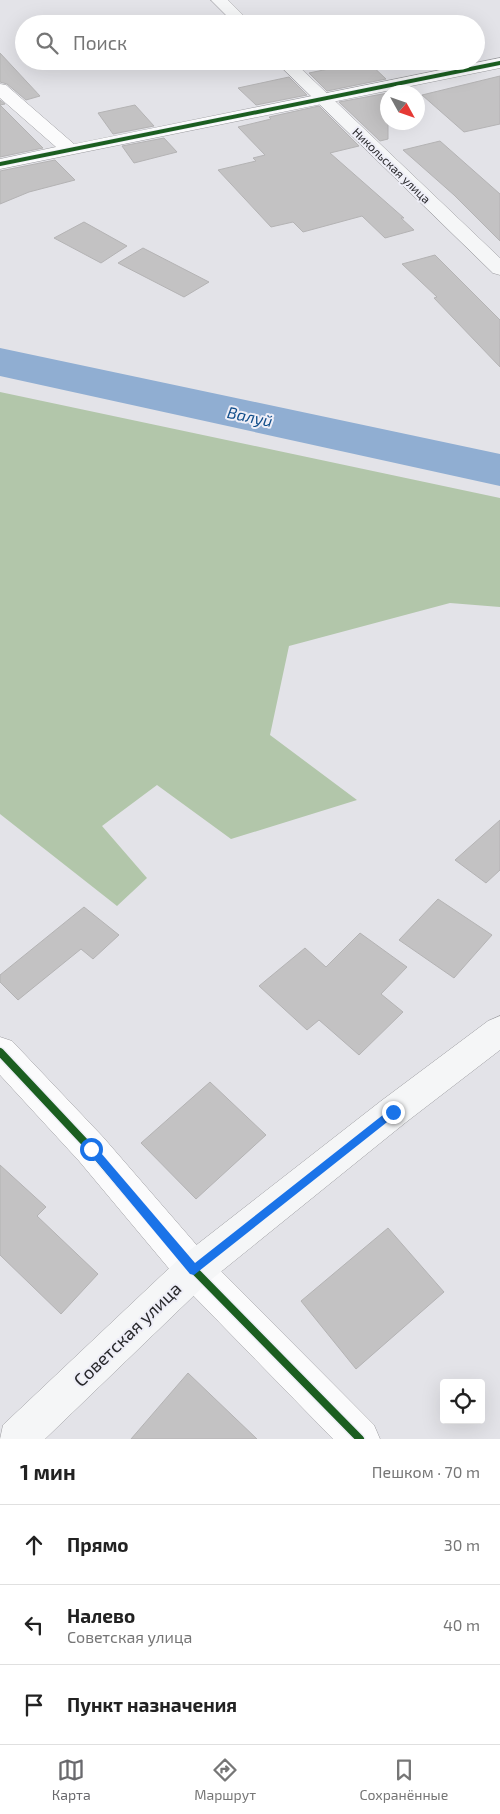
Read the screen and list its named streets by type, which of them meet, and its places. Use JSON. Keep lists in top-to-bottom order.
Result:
{
  "streets": {
    "main road": ["Никольская улица", "Советская улица"]
  },
  "water": ["Валуй"],
  "north": "bottom right",
  "page": {
    "search": "Поиск",
    "heading": ["1 мин", "Пешком · 70 m"],
    "list": [
      ["Прямо", "30 m"],
      ["Налево", "Советская улица", "40 m"],
      "Пункт назначения"
    ],
    "nav": ["Карта", "Маршрут", "Сохранённые"]
  }
}
